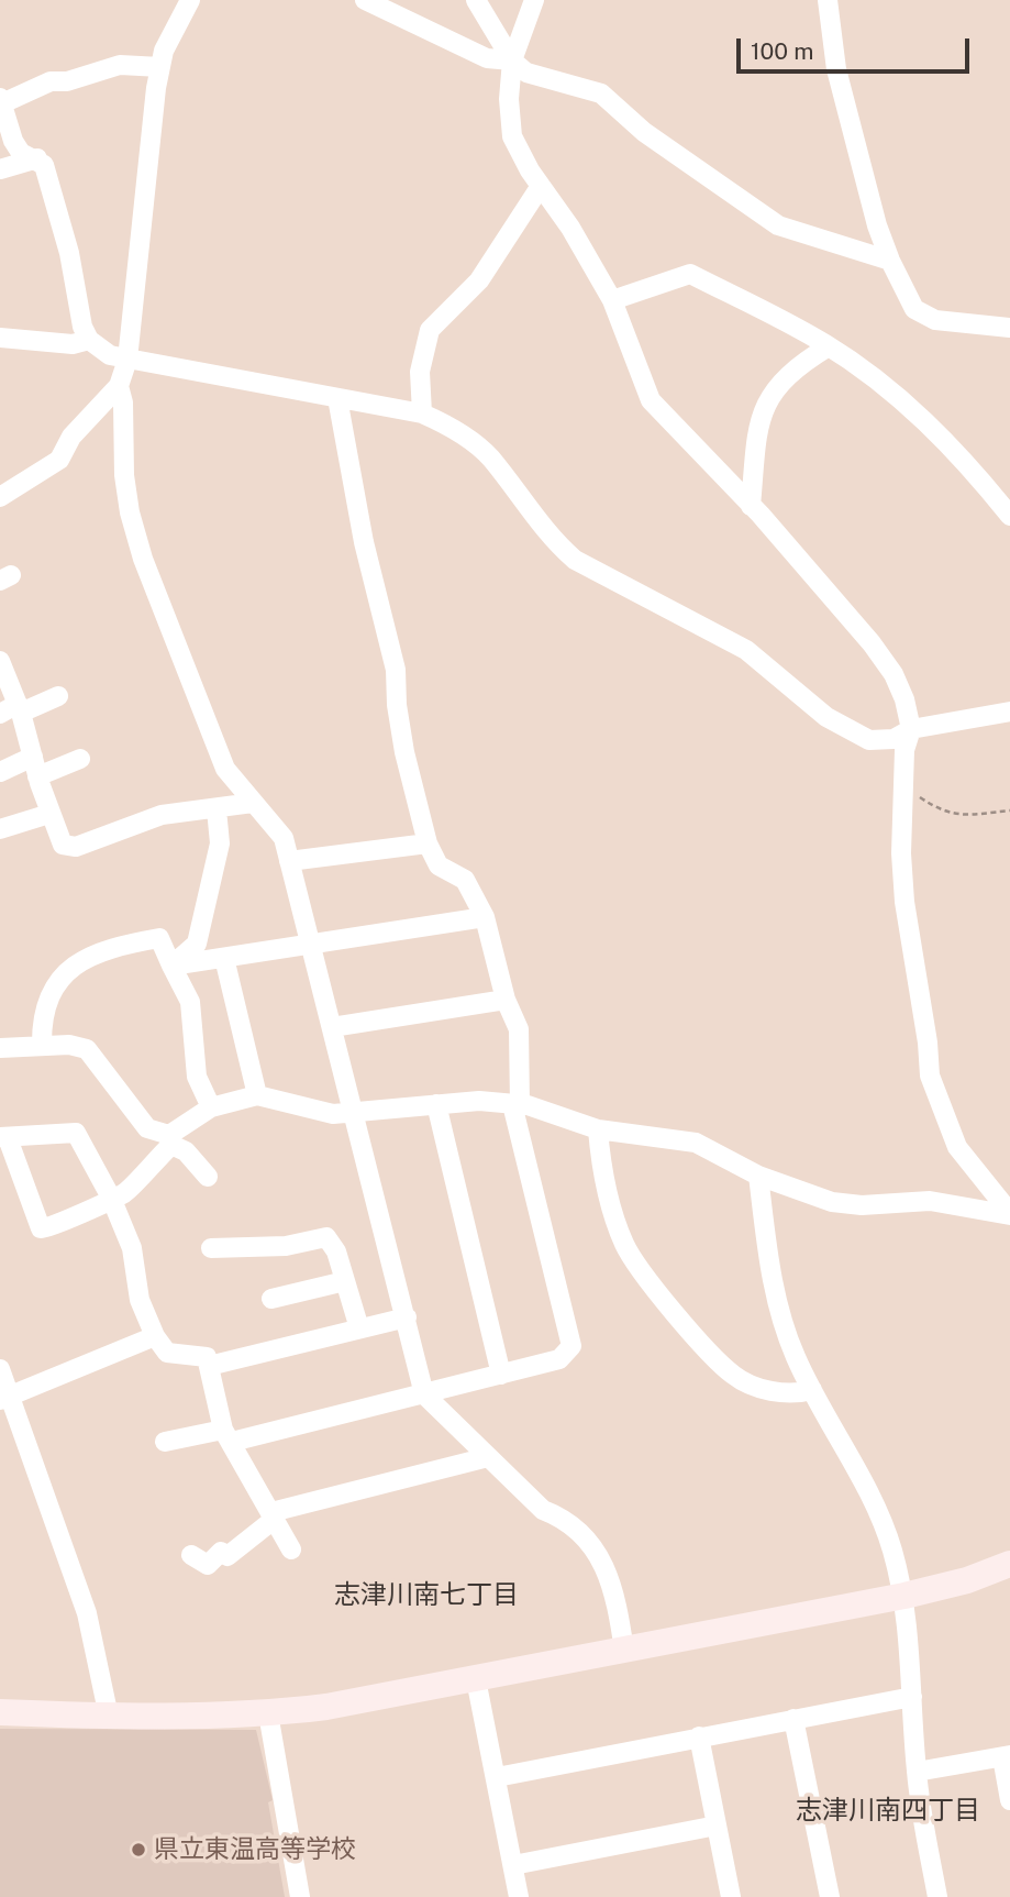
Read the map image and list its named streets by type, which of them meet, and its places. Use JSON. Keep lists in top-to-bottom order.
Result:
{
  "districts": ["志津川南七丁目", "志津川南四丁目"],
  "places": ["県立東温高等学校"],
  "scale_bar": "100 m"
}
